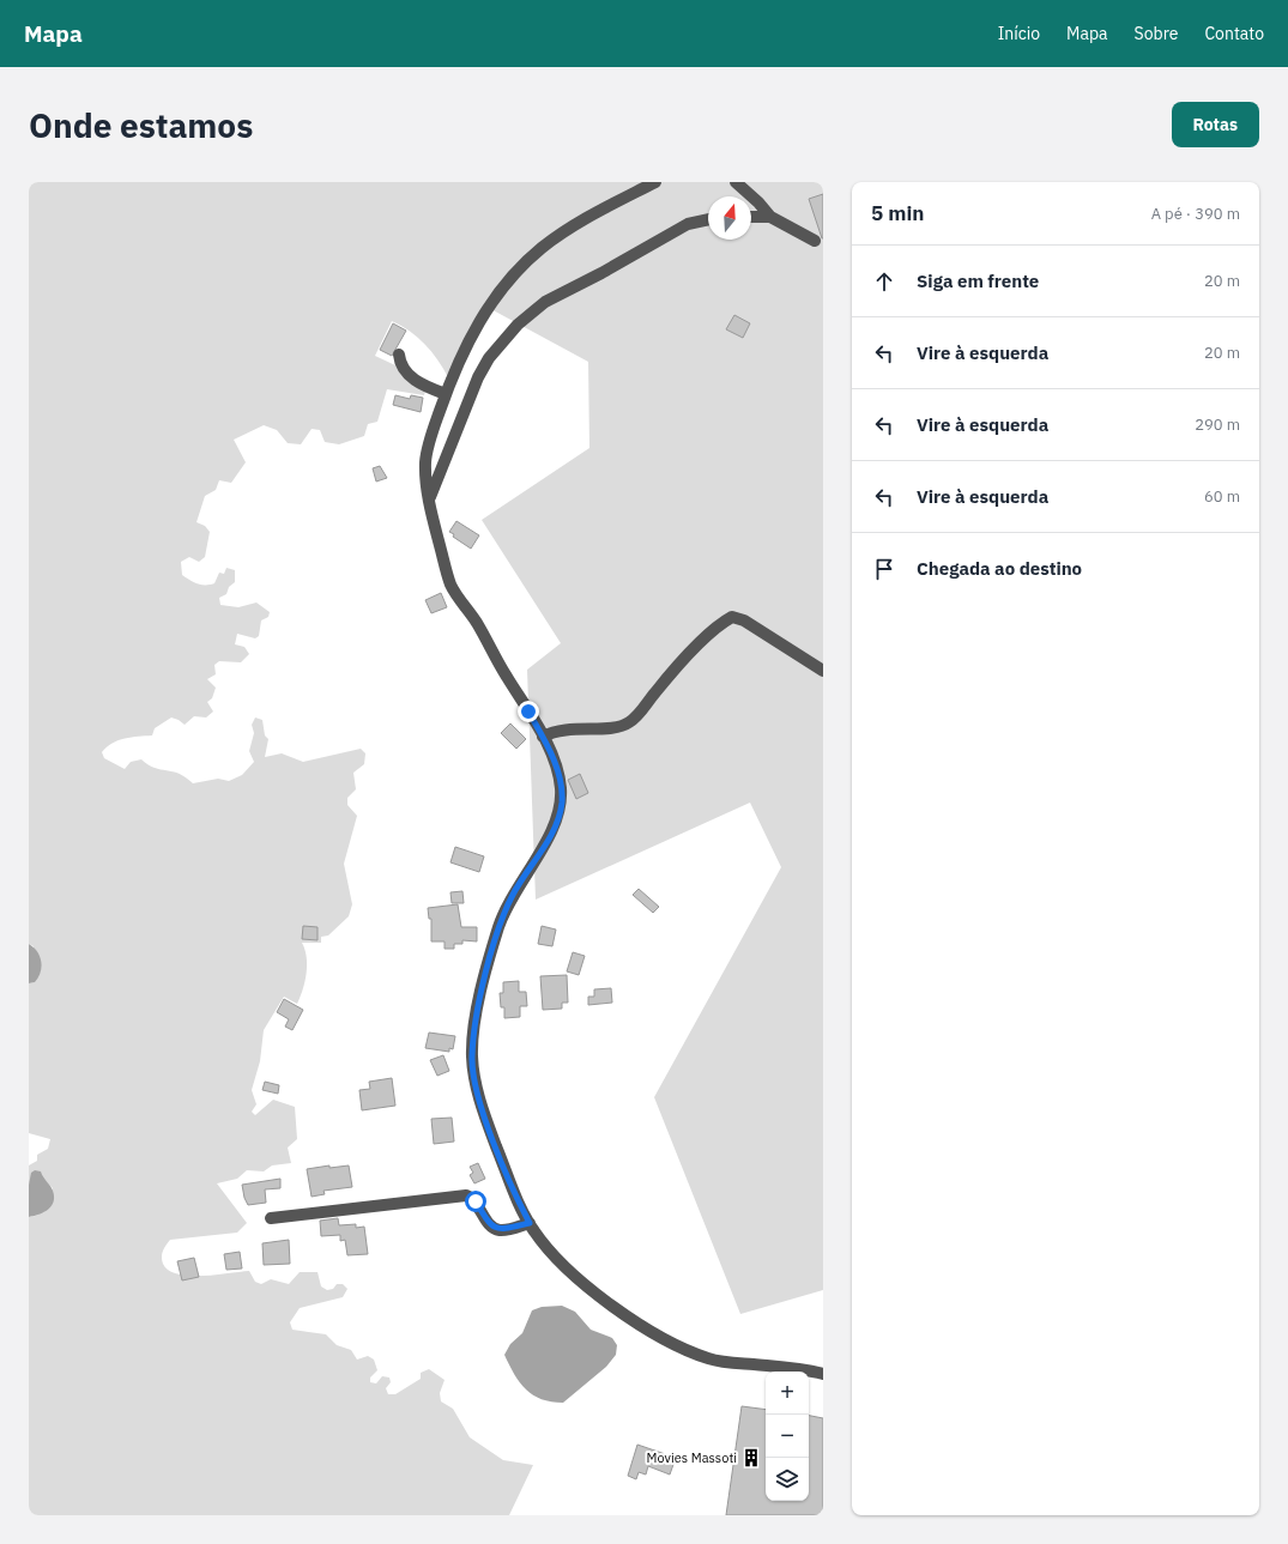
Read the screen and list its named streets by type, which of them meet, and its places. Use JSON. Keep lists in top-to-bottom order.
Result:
{
  "places": {
    "building": ["Movies Massoti"]
  },
  "north": "top",
  "page": {
    "header": "Mapa",
    "nav": [
      "Início",
      "Mapa",
      "Sobre",
      "Contato"
    ],
    "buttons": "Rotas",
    "title": "Onde estamos",
    "heading": ["5 min", "A pé · 390 m"],
    "list": [
      ["Siga em frente", "20 m"],
      ["Vire à esquerda", "20 m"],
      ["Vire à esquerda", "290 m"],
      ["Vire à esquerda", "60 m"],
      "Chegada ao destino"
    ],
    "map_buttons": ["+", "−"]
  }
}
